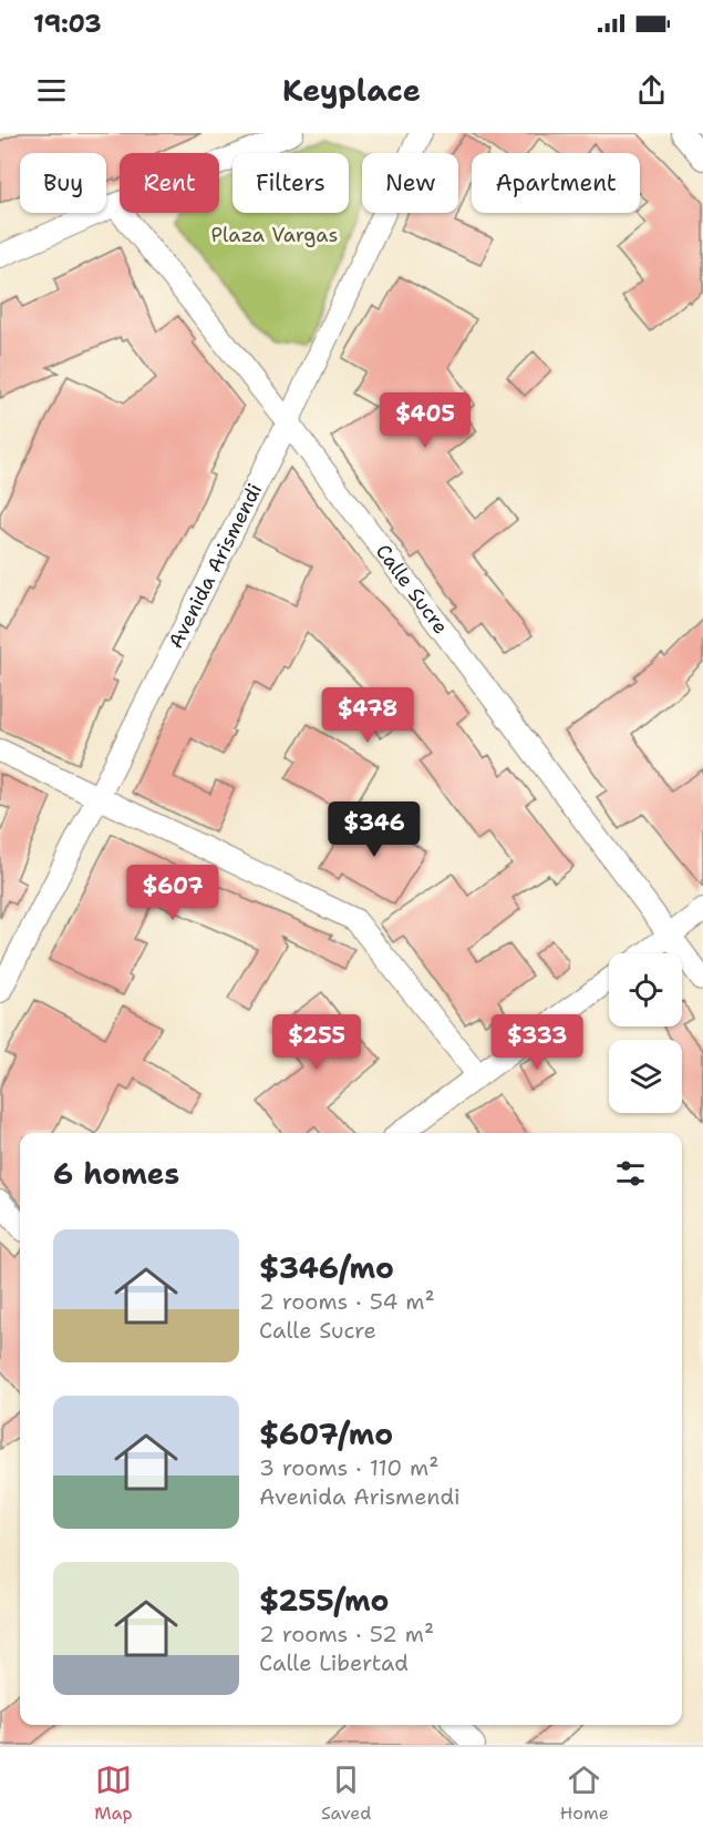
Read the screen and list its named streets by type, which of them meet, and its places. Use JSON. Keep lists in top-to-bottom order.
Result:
{
  "streets": {
    "street": ["Avenida Arismendi", "Calle Sucre"]
  },
  "crossings": [
    ["Avenida Arismendi", "Calle Sucre"]
  ],
  "parks": ["Plaza Vargas"],
  "page": {
    "status": "19:03",
    "header": "Keyplace",
    "chip": [
      "Buy",
      "Rent",
      "Filters",
      "New",
      "Apartment"
    ],
    "price": [
      "$405",
      "$478",
      "$346",
      "$607",
      "$255",
      "$333"
    ],
    "heading": "6 homes",
    "list": [
      {
        "name": "$346/mo",
        "note": "2 rooms · 54 m² · Calle Sucre"
      },
      {
        "name": "$607/mo",
        "note": "3 rooms · 110 m² · Avenida Arismendi"
      },
      {
        "name": "$255/mo",
        "note": "2 rooms · 52 m² · Calle Libertad"
      }
    ],
    "tabs": ["Map", "Saved", "Home"]
  }
}
